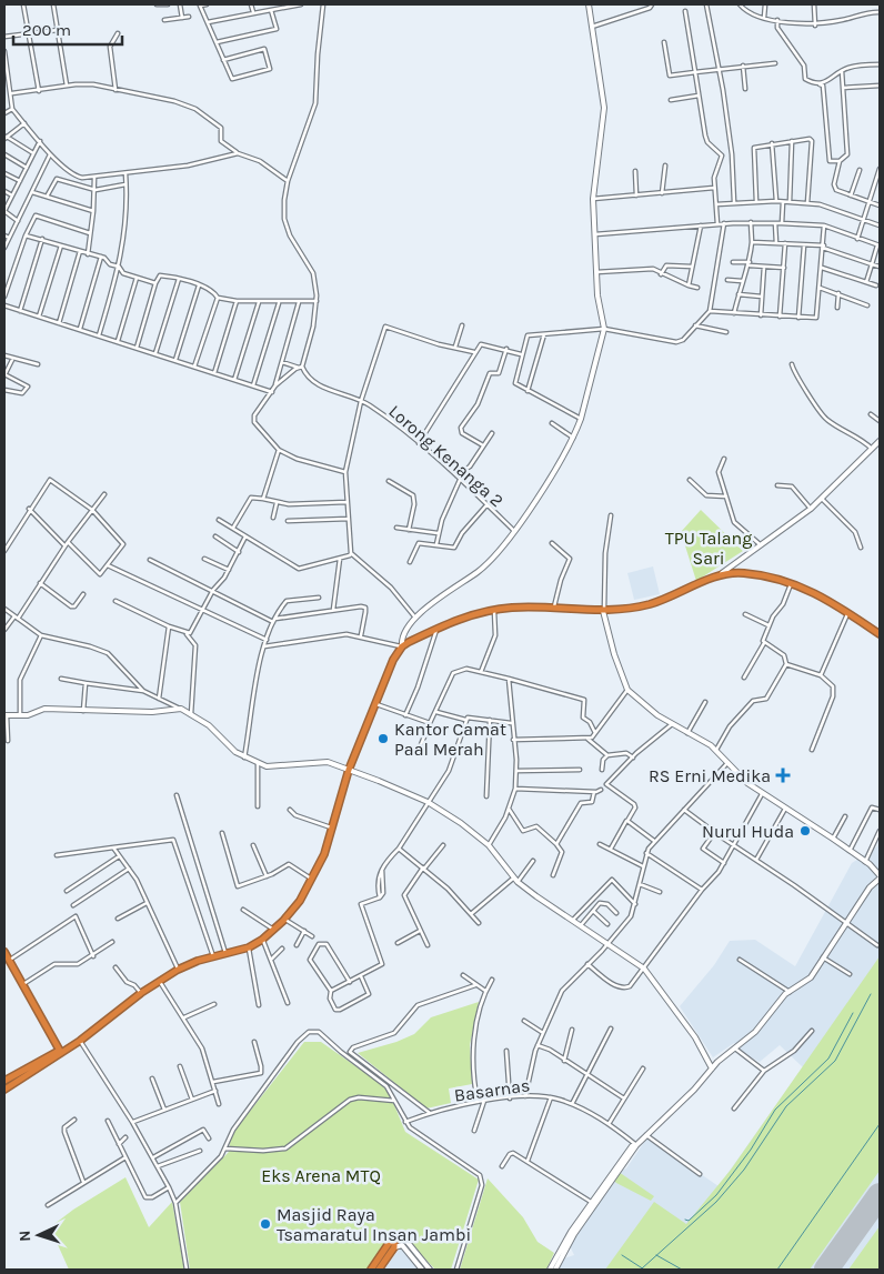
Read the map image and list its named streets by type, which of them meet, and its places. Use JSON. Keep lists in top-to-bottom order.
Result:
{
  "streets": {
    "street": ["Lorong Kenanga 2", "Basarnas"]
  },
  "parks": ["TPU Talang Sari", "Eks Arena MTQ"],
  "places": {
    "other": ["Kantor Camat Paal Merah", "Nurul Huda", "Masjid Raya Tsamaratul Insan Jambi"],
    "health": ["RS Erni Medika"]
  },
  "scale_bar": "200 m",
  "north": "left"
}
